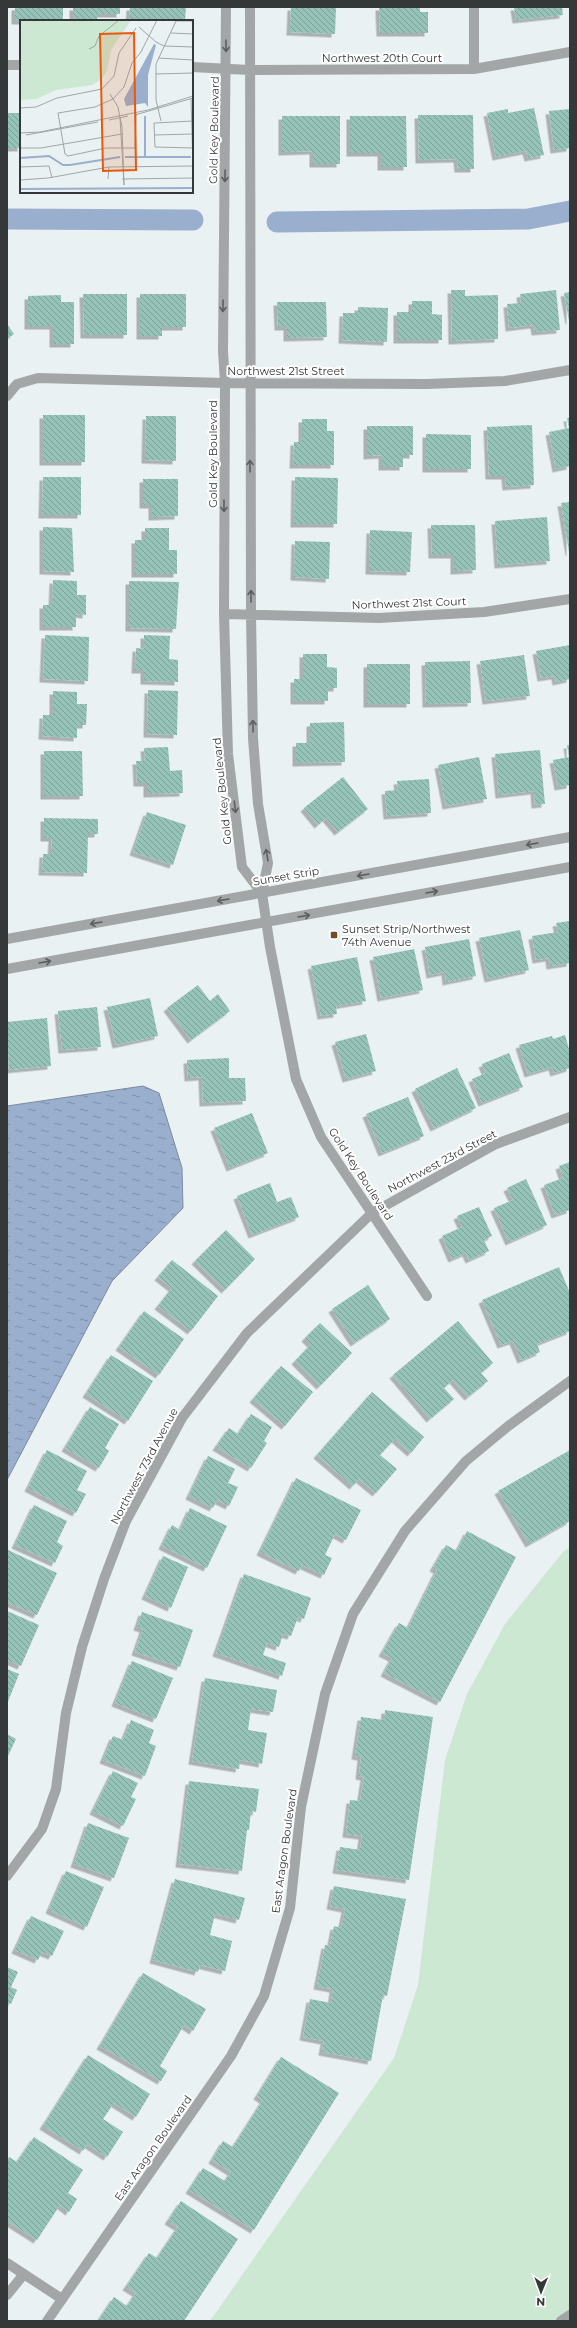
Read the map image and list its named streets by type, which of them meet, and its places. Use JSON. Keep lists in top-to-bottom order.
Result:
{
  "streets": {
    "street": [
      "Northwest 20th Court",
      "Gold Key Boulevard",
      "Northwest 21st Street",
      "Northwest 21st Court",
      "Sunset Strip",
      "Northwest 23rd Street",
      "Northwest 73rd Avenue",
      "East Aragon Boulevard"
    ]
  },
  "crossings": [
    ["Northwest 20th Court", "Gold Key Boulevard"],
    ["Gold Key Boulevard", "Northwest 21st Street"],
    ["Gold Key Boulevard", "Northwest 21st Court"],
    ["Gold Key Boulevard", "Sunset Strip"],
    ["Gold Key Boulevard", "Northwest 23rd Street"],
    ["Gold Key Boulevard", "Northwest 73rd Avenue"],
    ["Northwest 23rd Street", "Northwest 73rd Avenue"]
  ],
  "places": {
    "transit": ["Sunset Strip/Northwest 74th Avenue"]
  },
  "north": "bottom"
}
